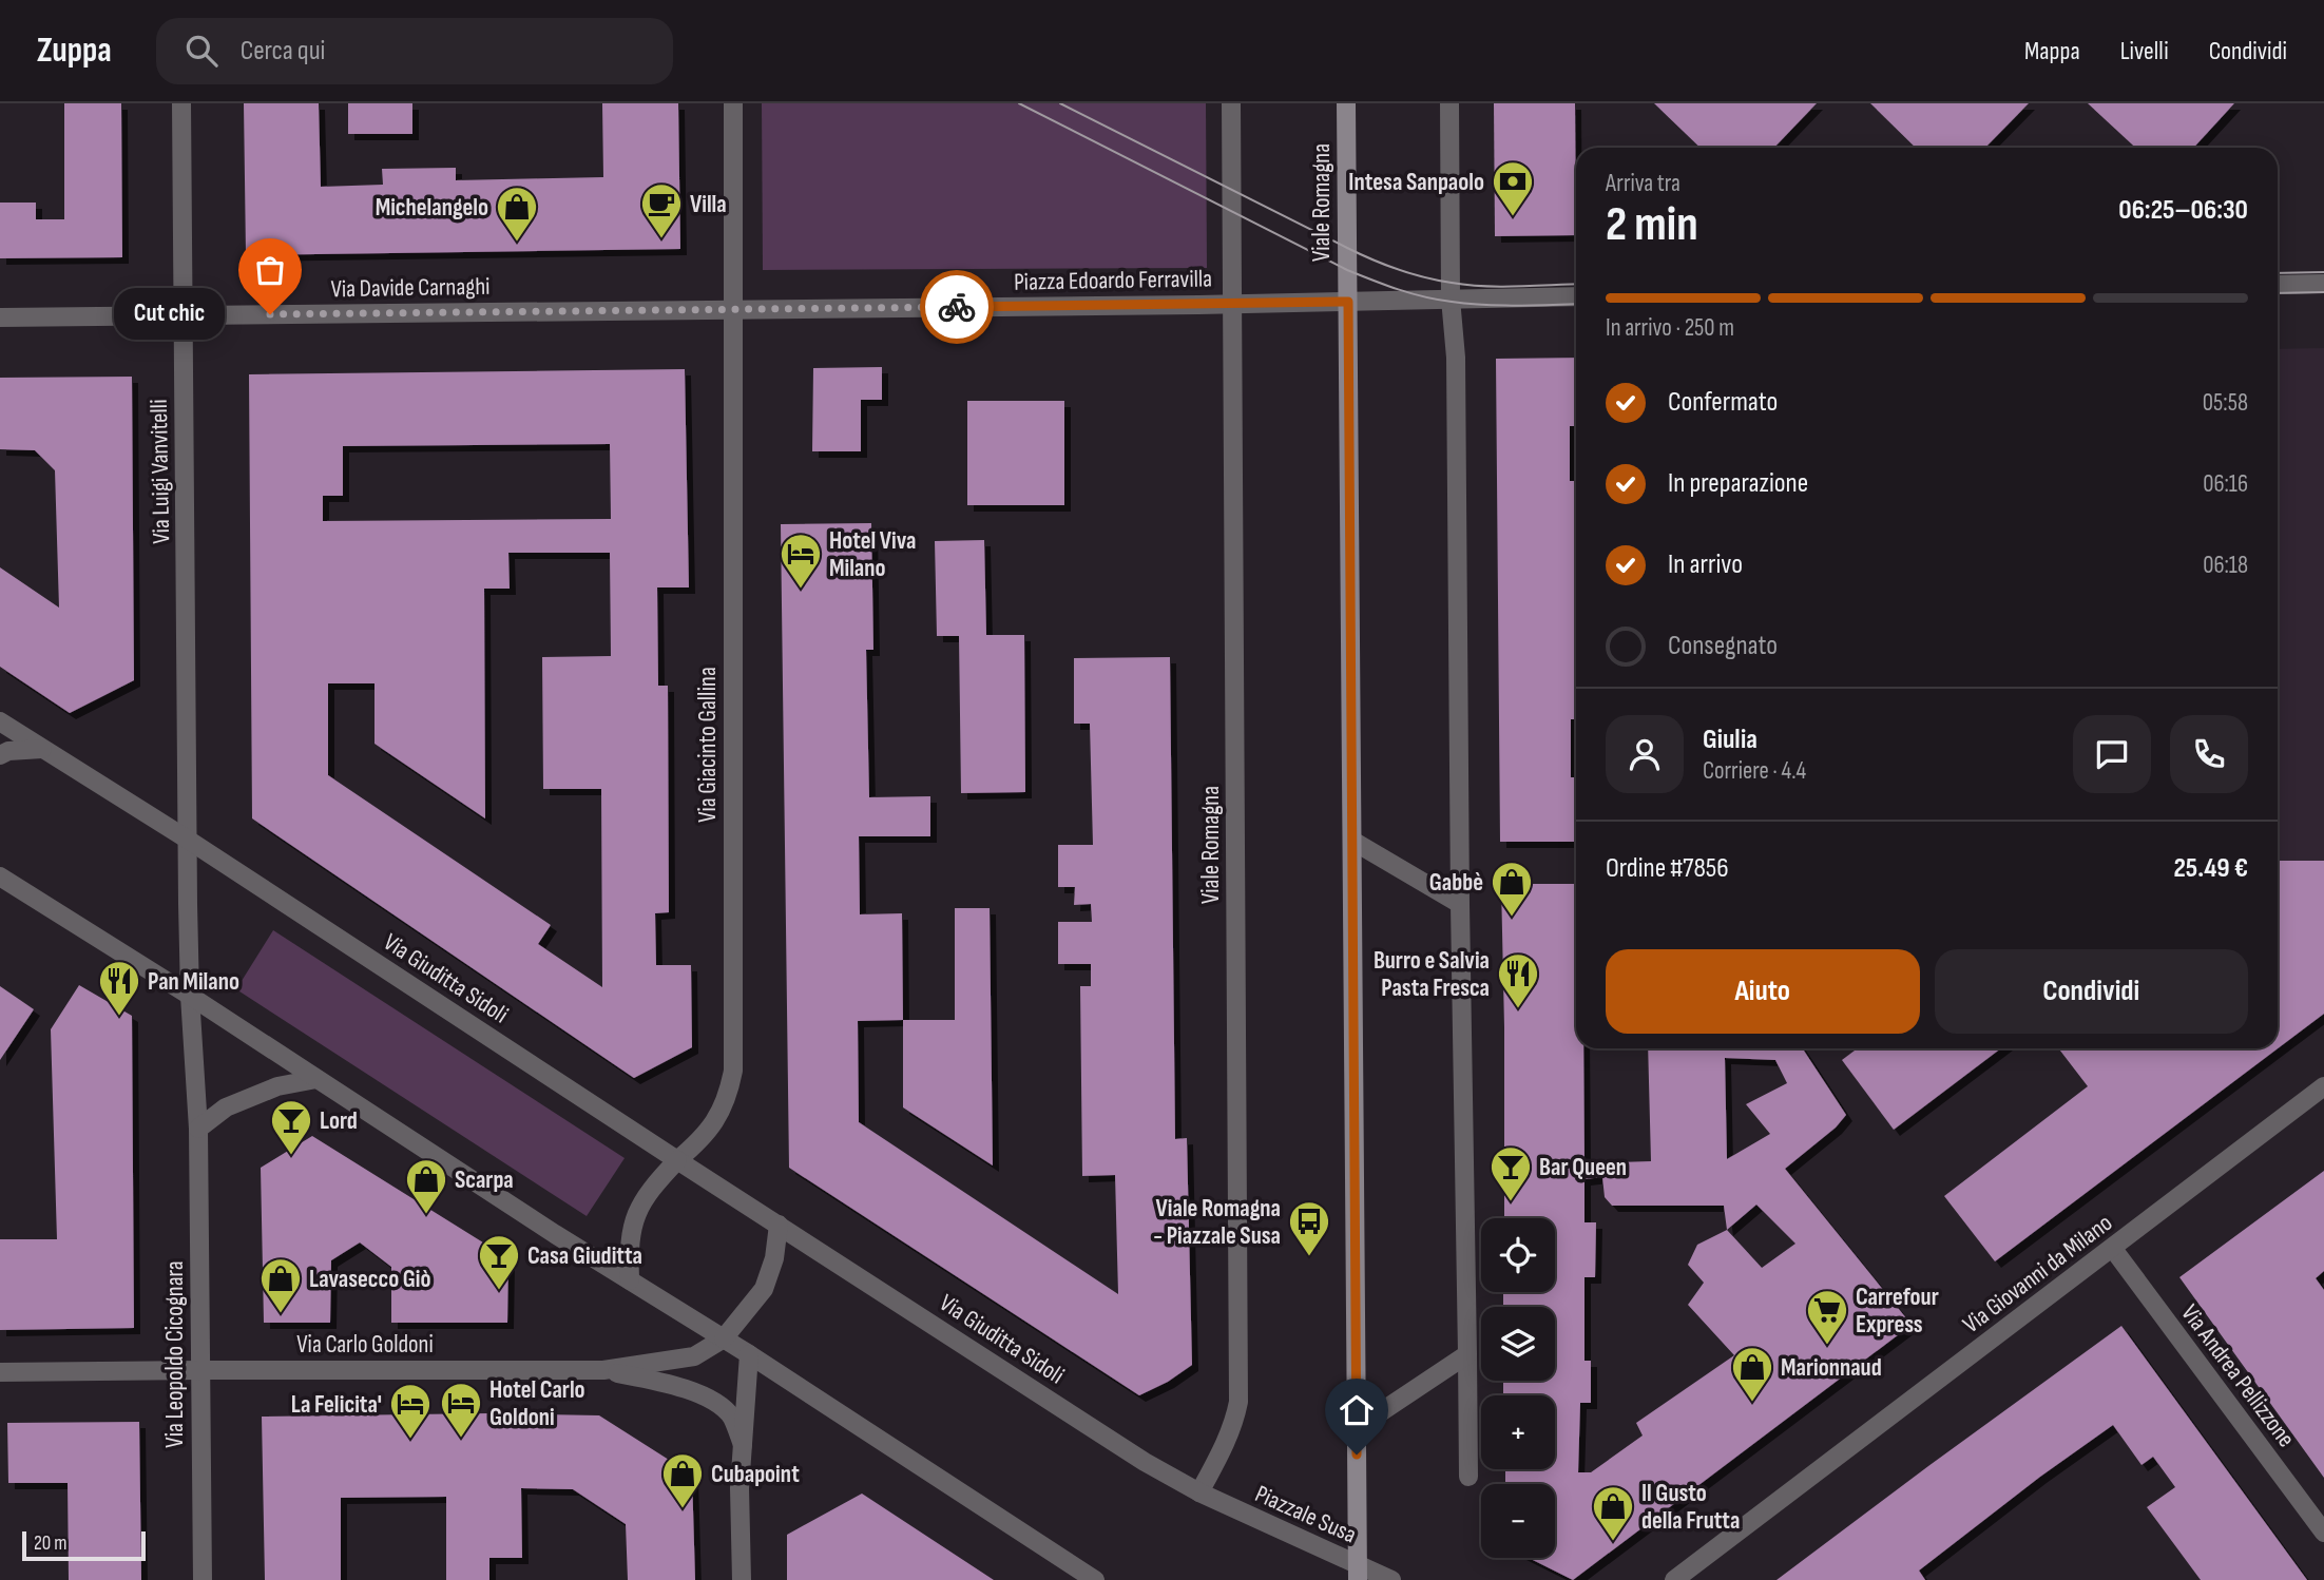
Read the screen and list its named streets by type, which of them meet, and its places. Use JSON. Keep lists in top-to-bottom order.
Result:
{
  "streets": {
    "main road": ["Viale Romagna"],
    "street": [
      "Piazza Edoardo Ferravilla",
      "Via Davide Carnaghi",
      "Via Luigi Vanvitelli",
      "Via Giacinto Gallina",
      "Via Giuditta Sidoli",
      "Via Giovanni da Milano",
      "Via Carlo Goldoni",
      "Via Leopoldo Cicognara",
      "Via Andrea Pellizzone",
      "Piazzale Susa"
    ]
  },
  "crossings": [
    ["Viale Romagna", "Piazza Edoardo Ferravilla"],
    ["Viale Romagna", "Via Giuditta Sidoli"],
    ["Viale Romagna", "Piazzale Susa"],
    ["Piazza Edoardo Ferravilla", "Via Davide Carnaghi"],
    ["Piazza Edoardo Ferravilla", "Via Giacinto Gallina"],
    ["Via Davide Carnaghi", "Via Luigi Vanvitelli"],
    ["Via Davide Carnaghi", "Via Giacinto Gallina"],
    ["Via Luigi Vanvitelli", "Via Giuditta Sidoli"],
    ["Via Giacinto Gallina", "Via Giuditta Sidoli"],
    ["Via Giacinto Gallina", "Via Carlo Goldoni"],
    ["Via Giuditta Sidoli", "Via Carlo Goldoni"],
    ["Via Giuditta Sidoli", "Piazzale Susa"],
    ["Via Giovanni da Milano", "Via Andrea Pellizzone"],
    ["Via Carlo Goldoni", "Via Leopoldo Cicognara"]
  ],
  "places": {
    "bank": ["Intesa Sanpaolo"],
    "cafe": ["Villa"],
    "shop": [
      "Michelangelo",
      "Gabbè",
      "Scarpa",
      "Lavasecco Giò",
      "Marionnaud",
      "Cubapoint",
      "Il Gusto della Frutta"
    ],
    "other": ["Cut chic"],
    "hotel": ["Hotel Viva Milano", "Hotel Carlo Goldoni", "La Felicita'"],
    "restaurant": ["Burro e Salvia Pasta Fresca", "Pan Milano"],
    "bar": ["Lord", "Bar Queen", "Casa Giuditta"],
    "bus stop": ["Viale Romagna - Piazzale Susa"],
    "supermarket": ["Carrefour Express"]
  },
  "scale_bar": "20 m",
  "page": {
    "header": "Zuppa",
    "search": "Cerca qui",
    "nav": ["Mappa", "Livelli", "Condividi"],
    "heading": ["2 min", "Arriva tra", "06:25–06:30"],
    "panel": [
      "Giulia",
      "Corriere · 4.4",
      "Ordine #7856",
      "25.49 €"
    ],
    "bar": "In arrivo · 250 m",
    "bubble": "Cut chic",
    "list": [
      ["Confermato", "05:58"],
      ["In preparazione", "06:16"],
      ["In arrivo", "06:18"],
      "Consegnato"
    ],
    "buttons": ["Aiuto", "Condividi"],
    "map_buttons": ["+", "−"],
    "scale": "20 m"
  }
}
